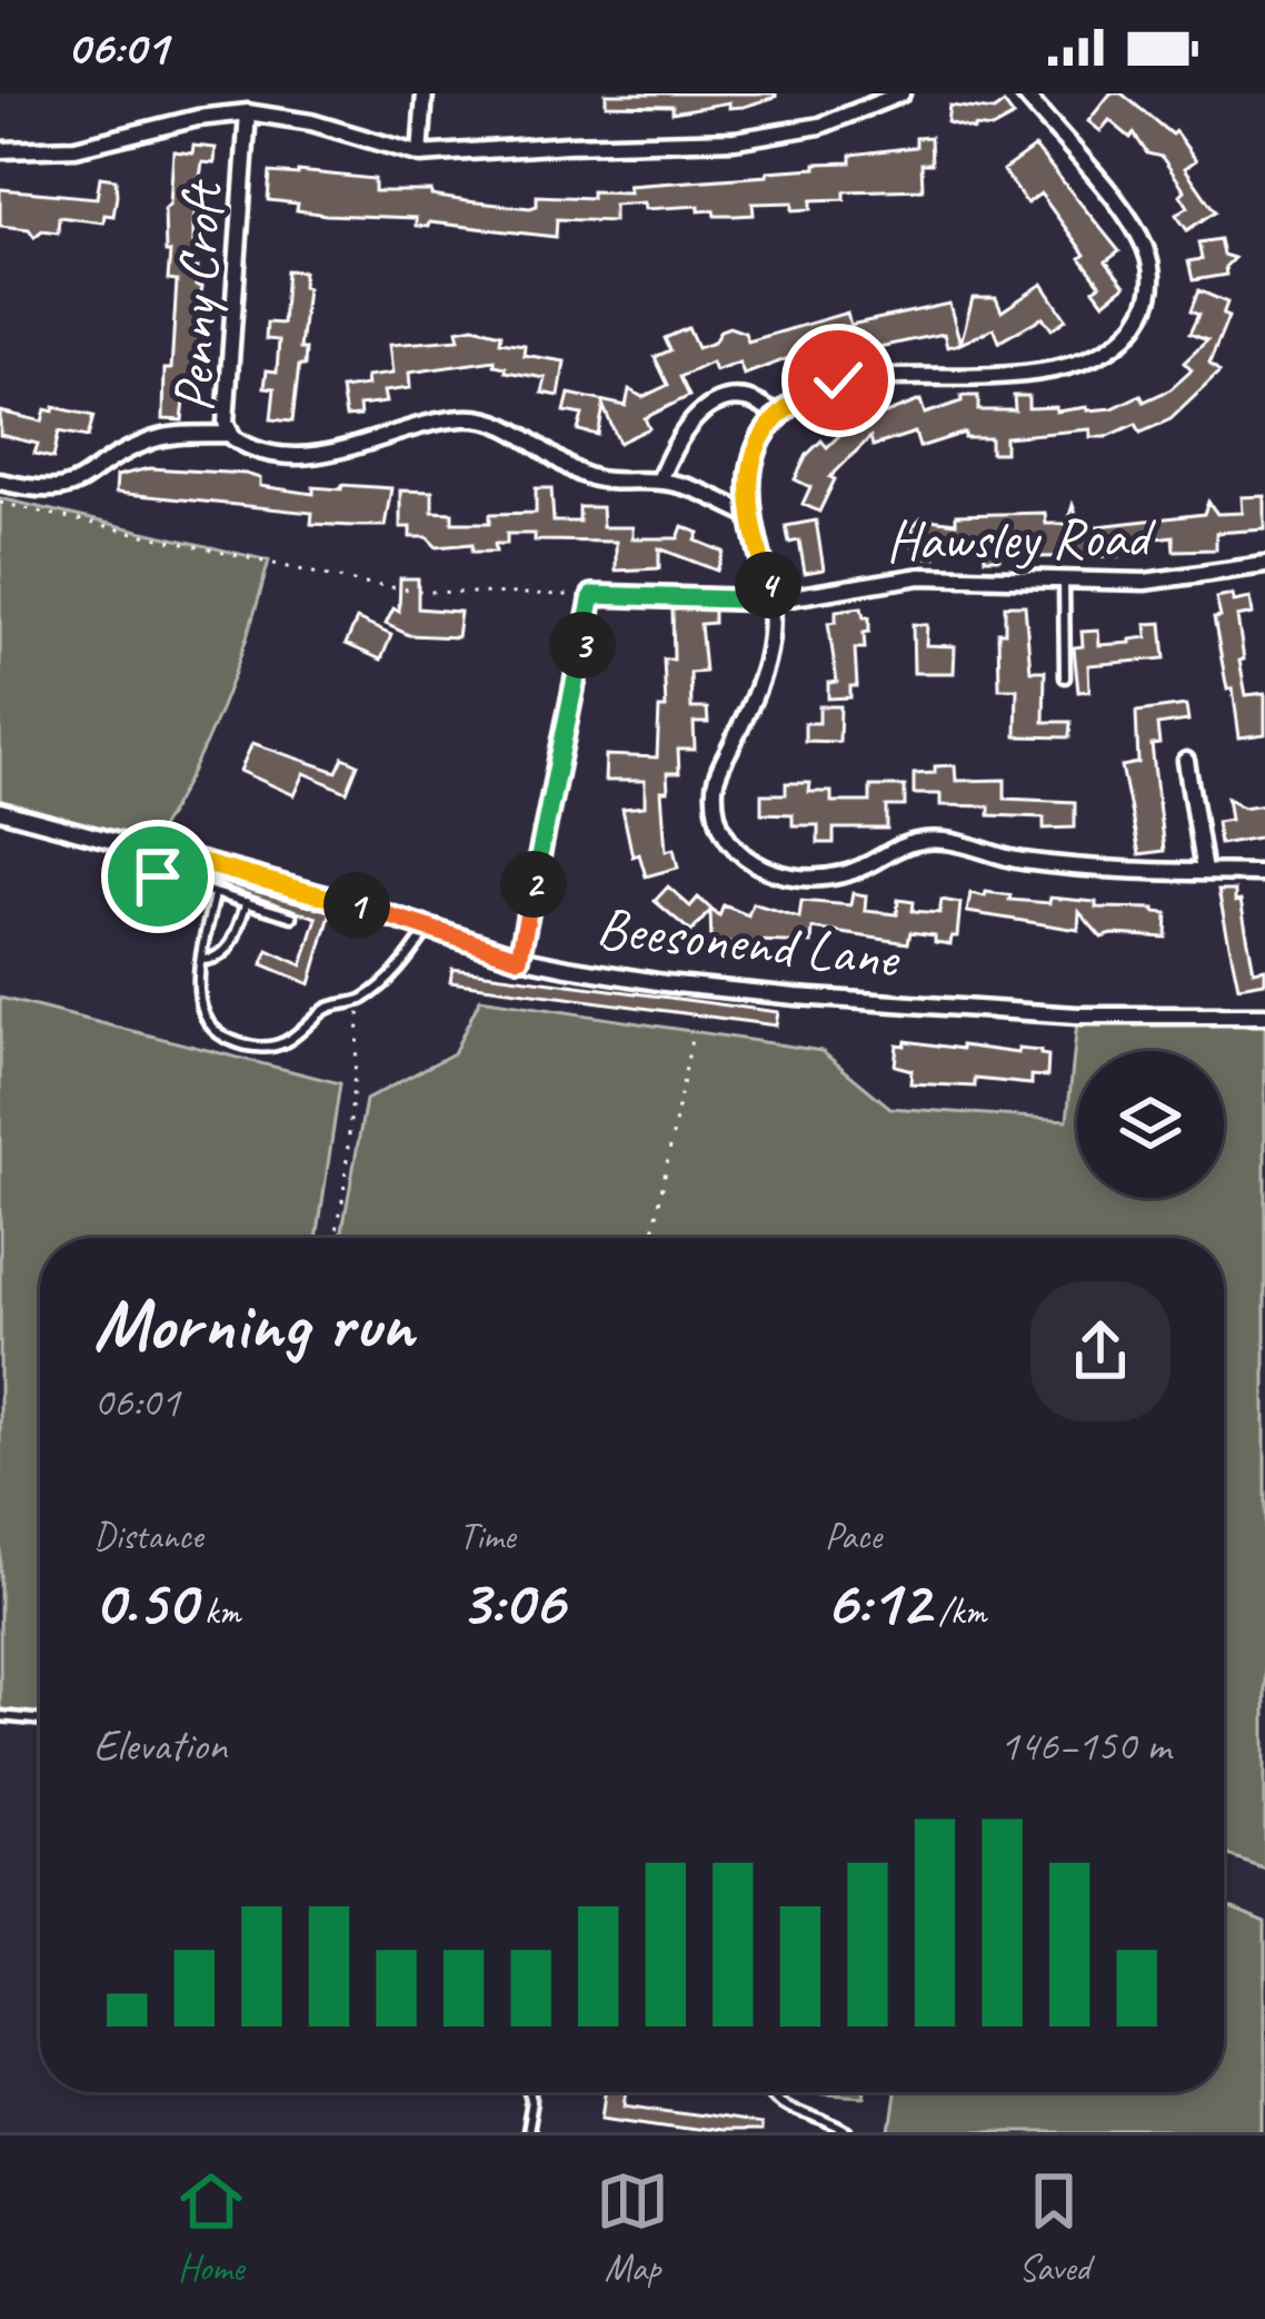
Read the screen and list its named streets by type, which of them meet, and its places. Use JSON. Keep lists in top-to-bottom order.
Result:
{
  "streets": {
    "street": ["Penny Croft", "Hawsley Road", "Beesonend Lane"]
  },
  "page": {
    "status": "06:01",
    "pins": [
      "4",
      "3",
      "2",
      "1"
    ],
    "heading": ["Morning run", "06:01"],
    "stats": [
      ["Distance", "0.50 km"],
      ["Time", "3:06"],
      ["Pace", "6:12 /km"]
    ],
    "chart": ["Elevation", "146–150 m"],
    "tabs": ["Home", "Map", "Saved"]
  }
}
